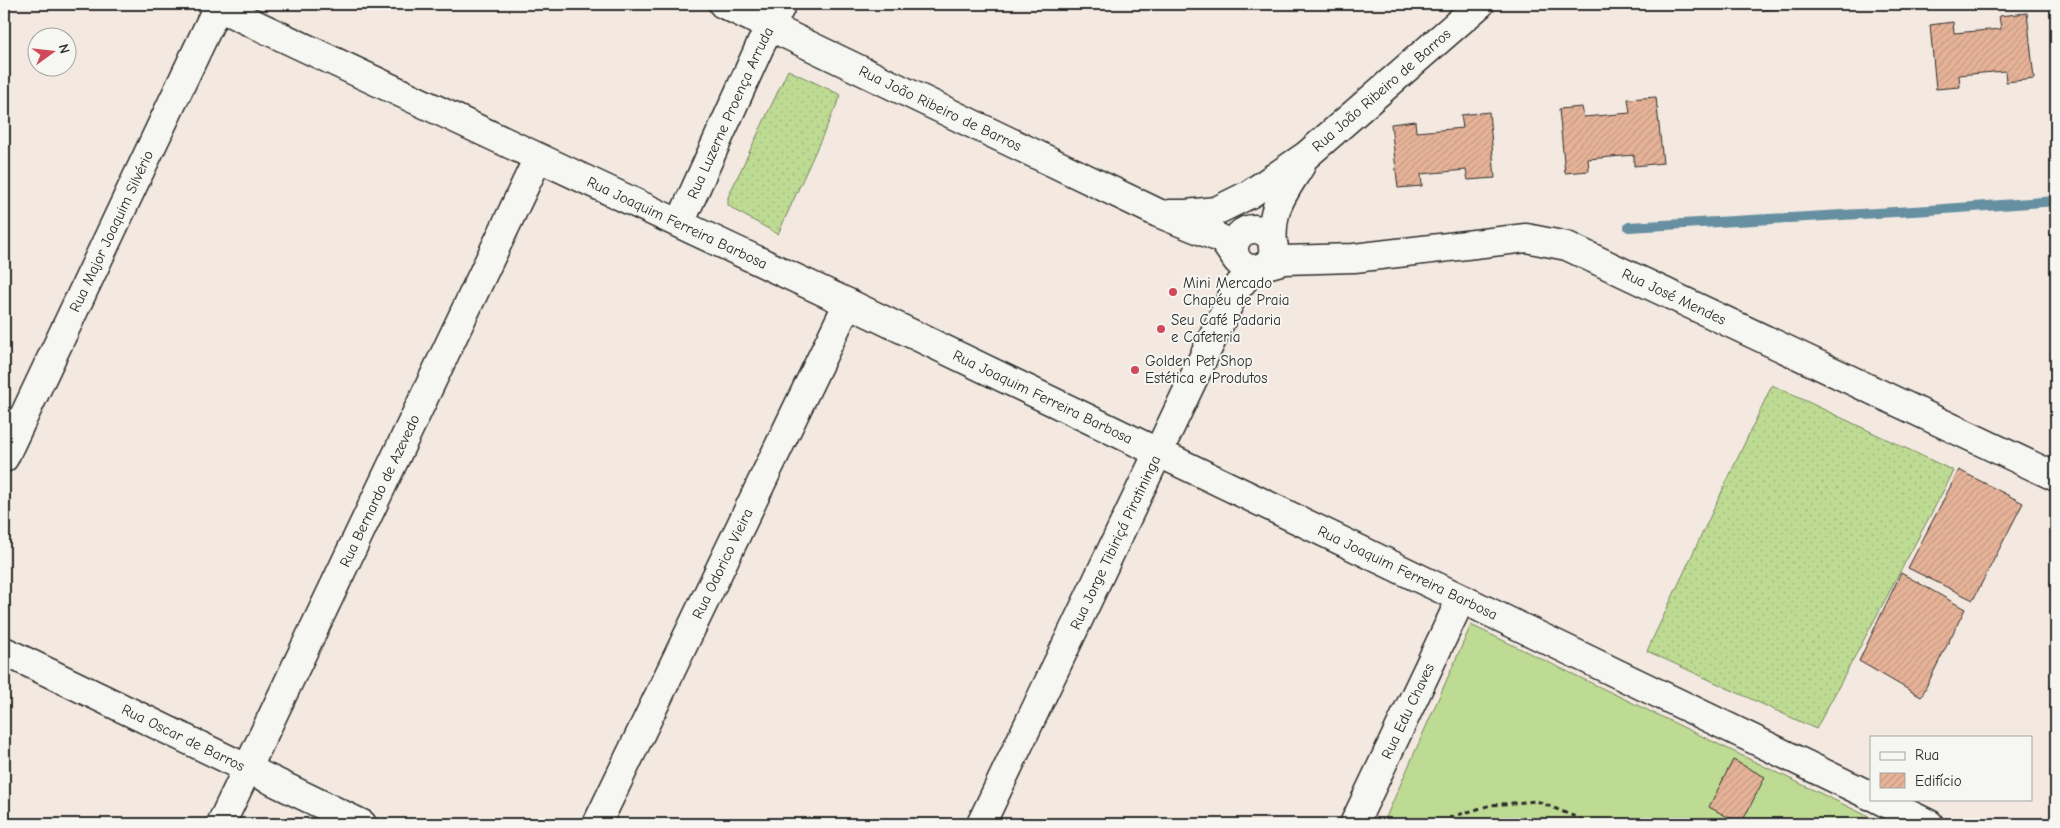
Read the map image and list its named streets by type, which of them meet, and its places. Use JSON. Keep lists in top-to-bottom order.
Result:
{
  "streets": {
    "street": [
      "Rua João Ribeiro de Barros",
      "Rua Luzerne Proença Arruda",
      "Rua Joaquim Ferreira Barbosa",
      "Rua Major Joaquim Silvério",
      "Rua José Mendes",
      "Rua Bernardo de Azevedo",
      "Rua Jorge Tibiriçá Piratininga",
      "Rua Odorico Vieira",
      "Rua Edu Chaves",
      "Rua Oscar de Barros"
    ]
  },
  "crossings": [
    ["Rua João Ribeiro de Barros", "Rua Luzerne Proença Arruda"],
    ["Rua João Ribeiro de Barros", "Rua José Mendes"],
    ["Rua João Ribeiro de Barros", "Rua Jorge Tibiriçá Piratininga"],
    ["Rua Luzerne Proença Arruda", "Rua Joaquim Ferreira Barbosa"],
    ["Rua Joaquim Ferreira Barbosa", "Rua Major Joaquim Silvério"],
    ["Rua Joaquim Ferreira Barbosa", "Rua Bernardo de Azevedo"],
    ["Rua Joaquim Ferreira Barbosa", "Rua Jorge Tibiriçá Piratininga"],
    ["Rua Joaquim Ferreira Barbosa", "Rua Odorico Vieira"],
    ["Rua Joaquim Ferreira Barbosa", "Rua Edu Chaves"],
    ["Rua José Mendes", "Rua Jorge Tibiriçá Piratininga"],
    ["Rua Bernardo de Azevedo", "Rua Oscar de Barros"]
  ],
  "places": ["Mini Mercado Chapéu de Praia", "Seu Café Padaria e Cafeteria", "Golden Pet Shop Estética e Produtos"],
  "legend": ["Rua", "Edifício"],
  "north": "right"
}
